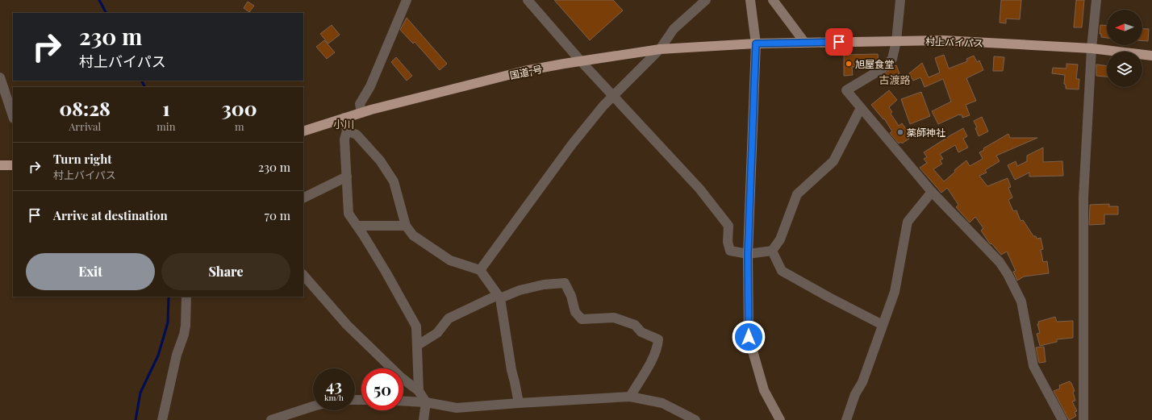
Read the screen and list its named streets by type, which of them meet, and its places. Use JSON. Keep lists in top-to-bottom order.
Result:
{
  "streets": {
    "highway": ["村上バイパス", "国道7号"]
  },
  "crossings": [
    ["村上バイパス", "国道7号"]
  ],
  "districts": ["古渡路", "小川"],
  "places": ["旭屋食堂", "薬師神社"],
  "north": "left",
  "page": {
    "turn": ["230 m", "村上バイパス"],
    "eta": [
      "08:28",
      "Arrival",
      "1",
      "min",
      "300",
      "m"
    ],
    "list": [
      {
        "name": "Turn right",
        "note": "村上バイパス",
        "value": "230 m"
      },
      {
        "name": "Arrive at destination",
        "value": "70 m"
      }
    ],
    "buttons": ["Exit", "Share"],
    "speed": "43 km/h",
    "limit": "50"
  }
}
